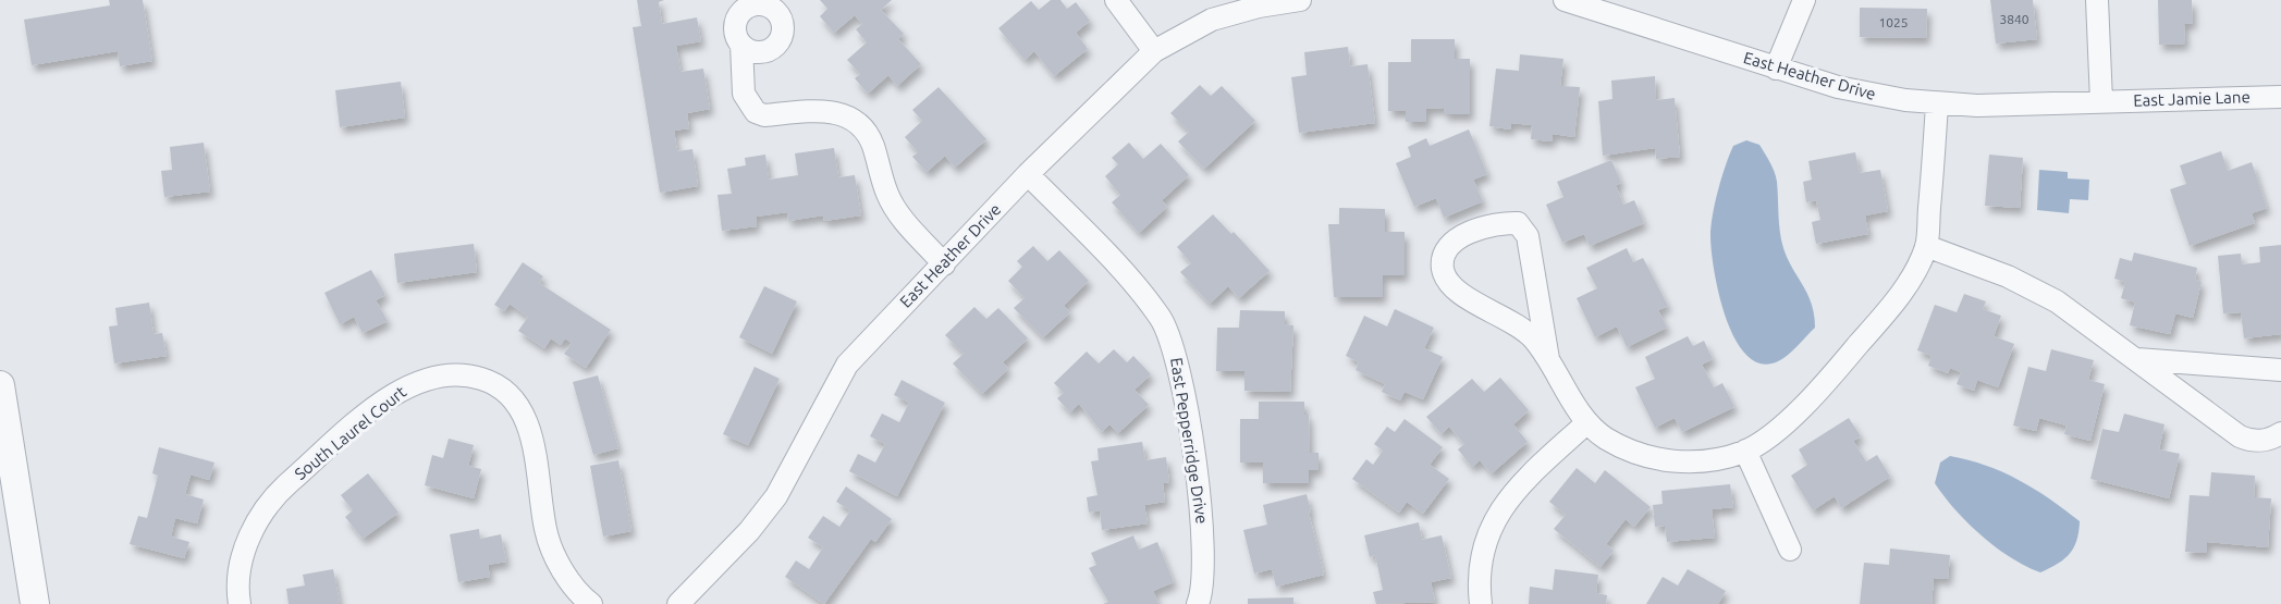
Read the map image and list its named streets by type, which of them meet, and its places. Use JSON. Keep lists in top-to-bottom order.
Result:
{
  "streets": {
    "street": [
      "East Heather Drive",
      "East Jamie Lane",
      "South Laurel Court",
      "East Pepperridge Drive"
    ]
  },
  "crossings": [
    ["East Heather Drive", "East Jamie Lane"],
    ["East Heather Drive", "East Pepperridge Drive"]
  ],
  "house_numbers": ["3840", "1025"]
}
